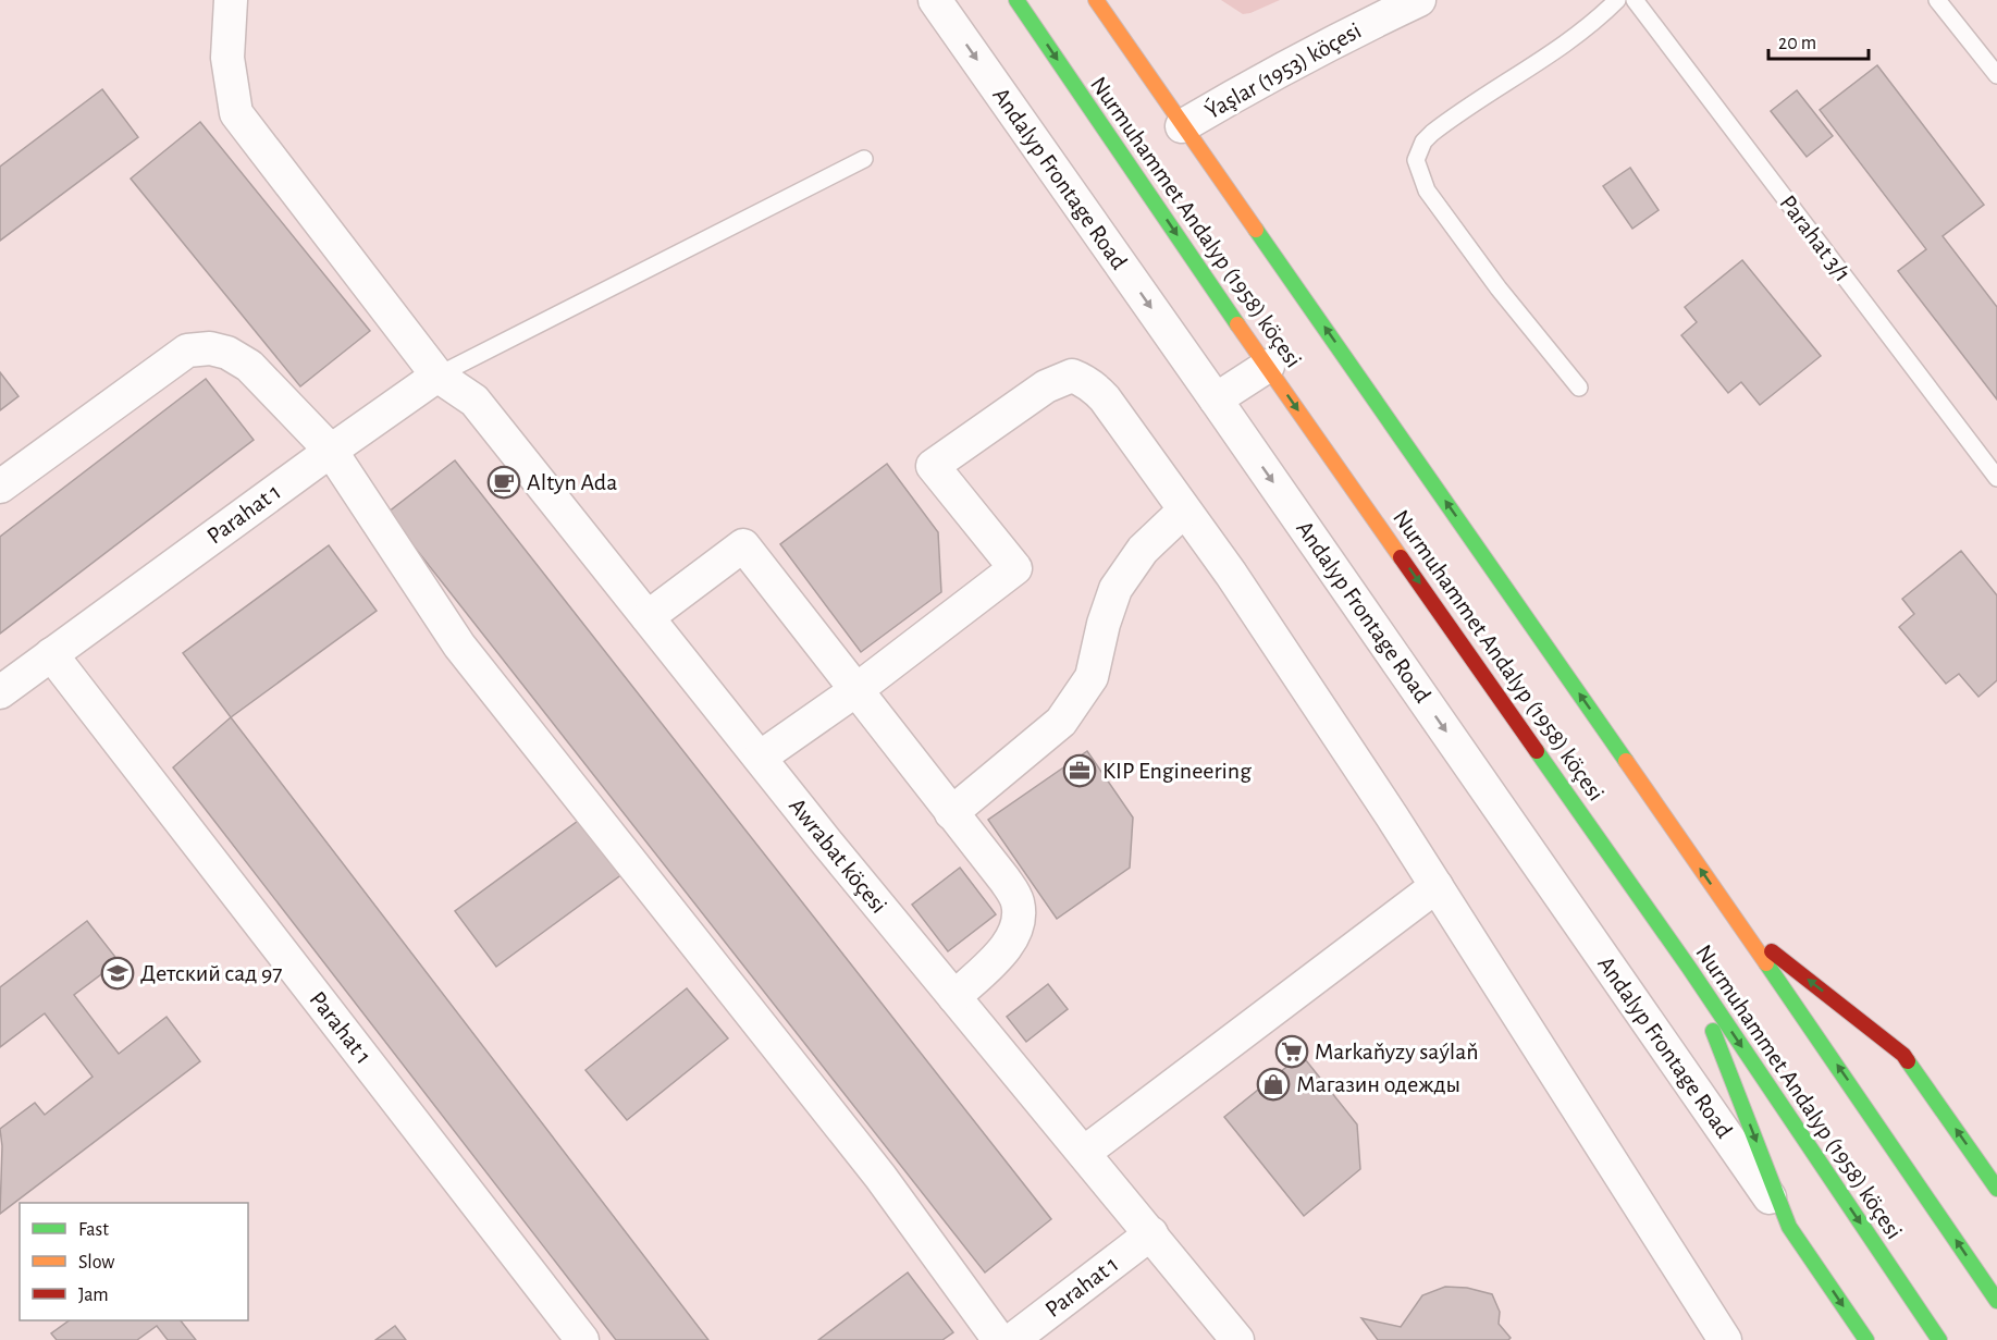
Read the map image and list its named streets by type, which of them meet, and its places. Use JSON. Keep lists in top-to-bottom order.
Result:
{
  "streets": {
    "main road": ["Nurmuhammet Andalyp (1958) köçesi"],
    "street": [
      "Ýaşlar (1953) köçesi",
      "Andalyp Frontage Road",
      "Parahat 1",
      "Awrabat köçesi"
    ],
    "lane": ["Parahat 3/1"]
  },
  "crossings": [
    ["Ýaşlar (1953) köçesi", "Nurmuhammet Andalyp (1958) köçesi"],
    ["Parahat 1", "Awrabat köçesi"]
  ],
  "places": {
    "cafe": ["Altyn Ada"],
    "office": ["KIP Engineering"],
    "school or university": ["Детский сад 97"],
    "supermarket": ["Markaňyzy saýlaň"],
    "shop": ["Магазин одежды"]
  },
  "legend": ["Fast", "Slow", "Jam"],
  "scale_bar": "20 m"
}
